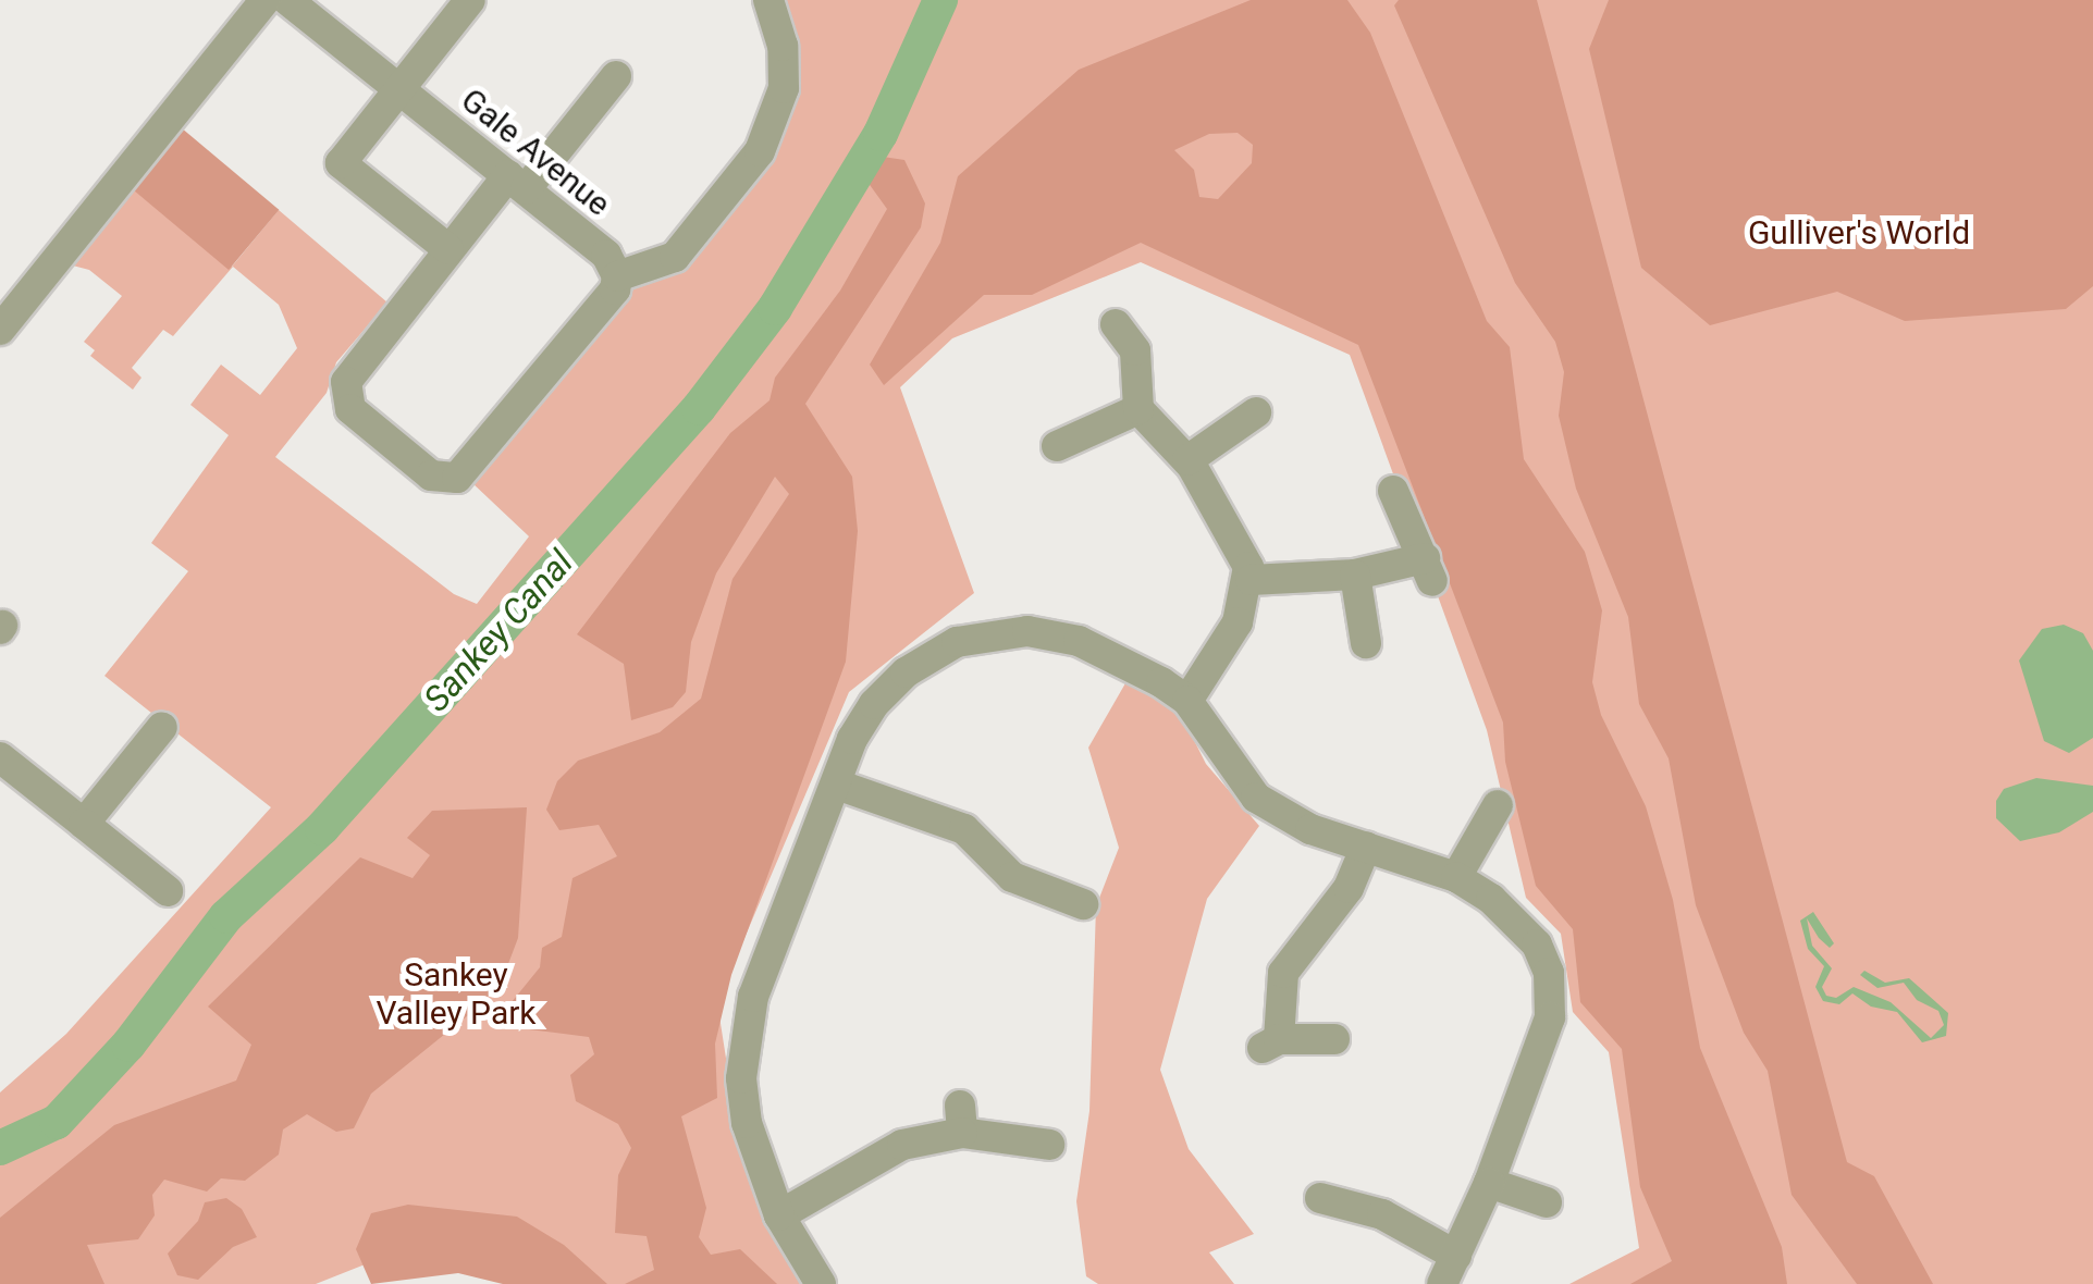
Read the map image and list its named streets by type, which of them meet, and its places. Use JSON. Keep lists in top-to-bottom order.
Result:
{
  "streets": {
    "street": ["Gale Avenue"]
  },
  "water": ["Sankey Canal"],
  "parks": ["Gulliver's World", "Sankey Valley Park"]
}
